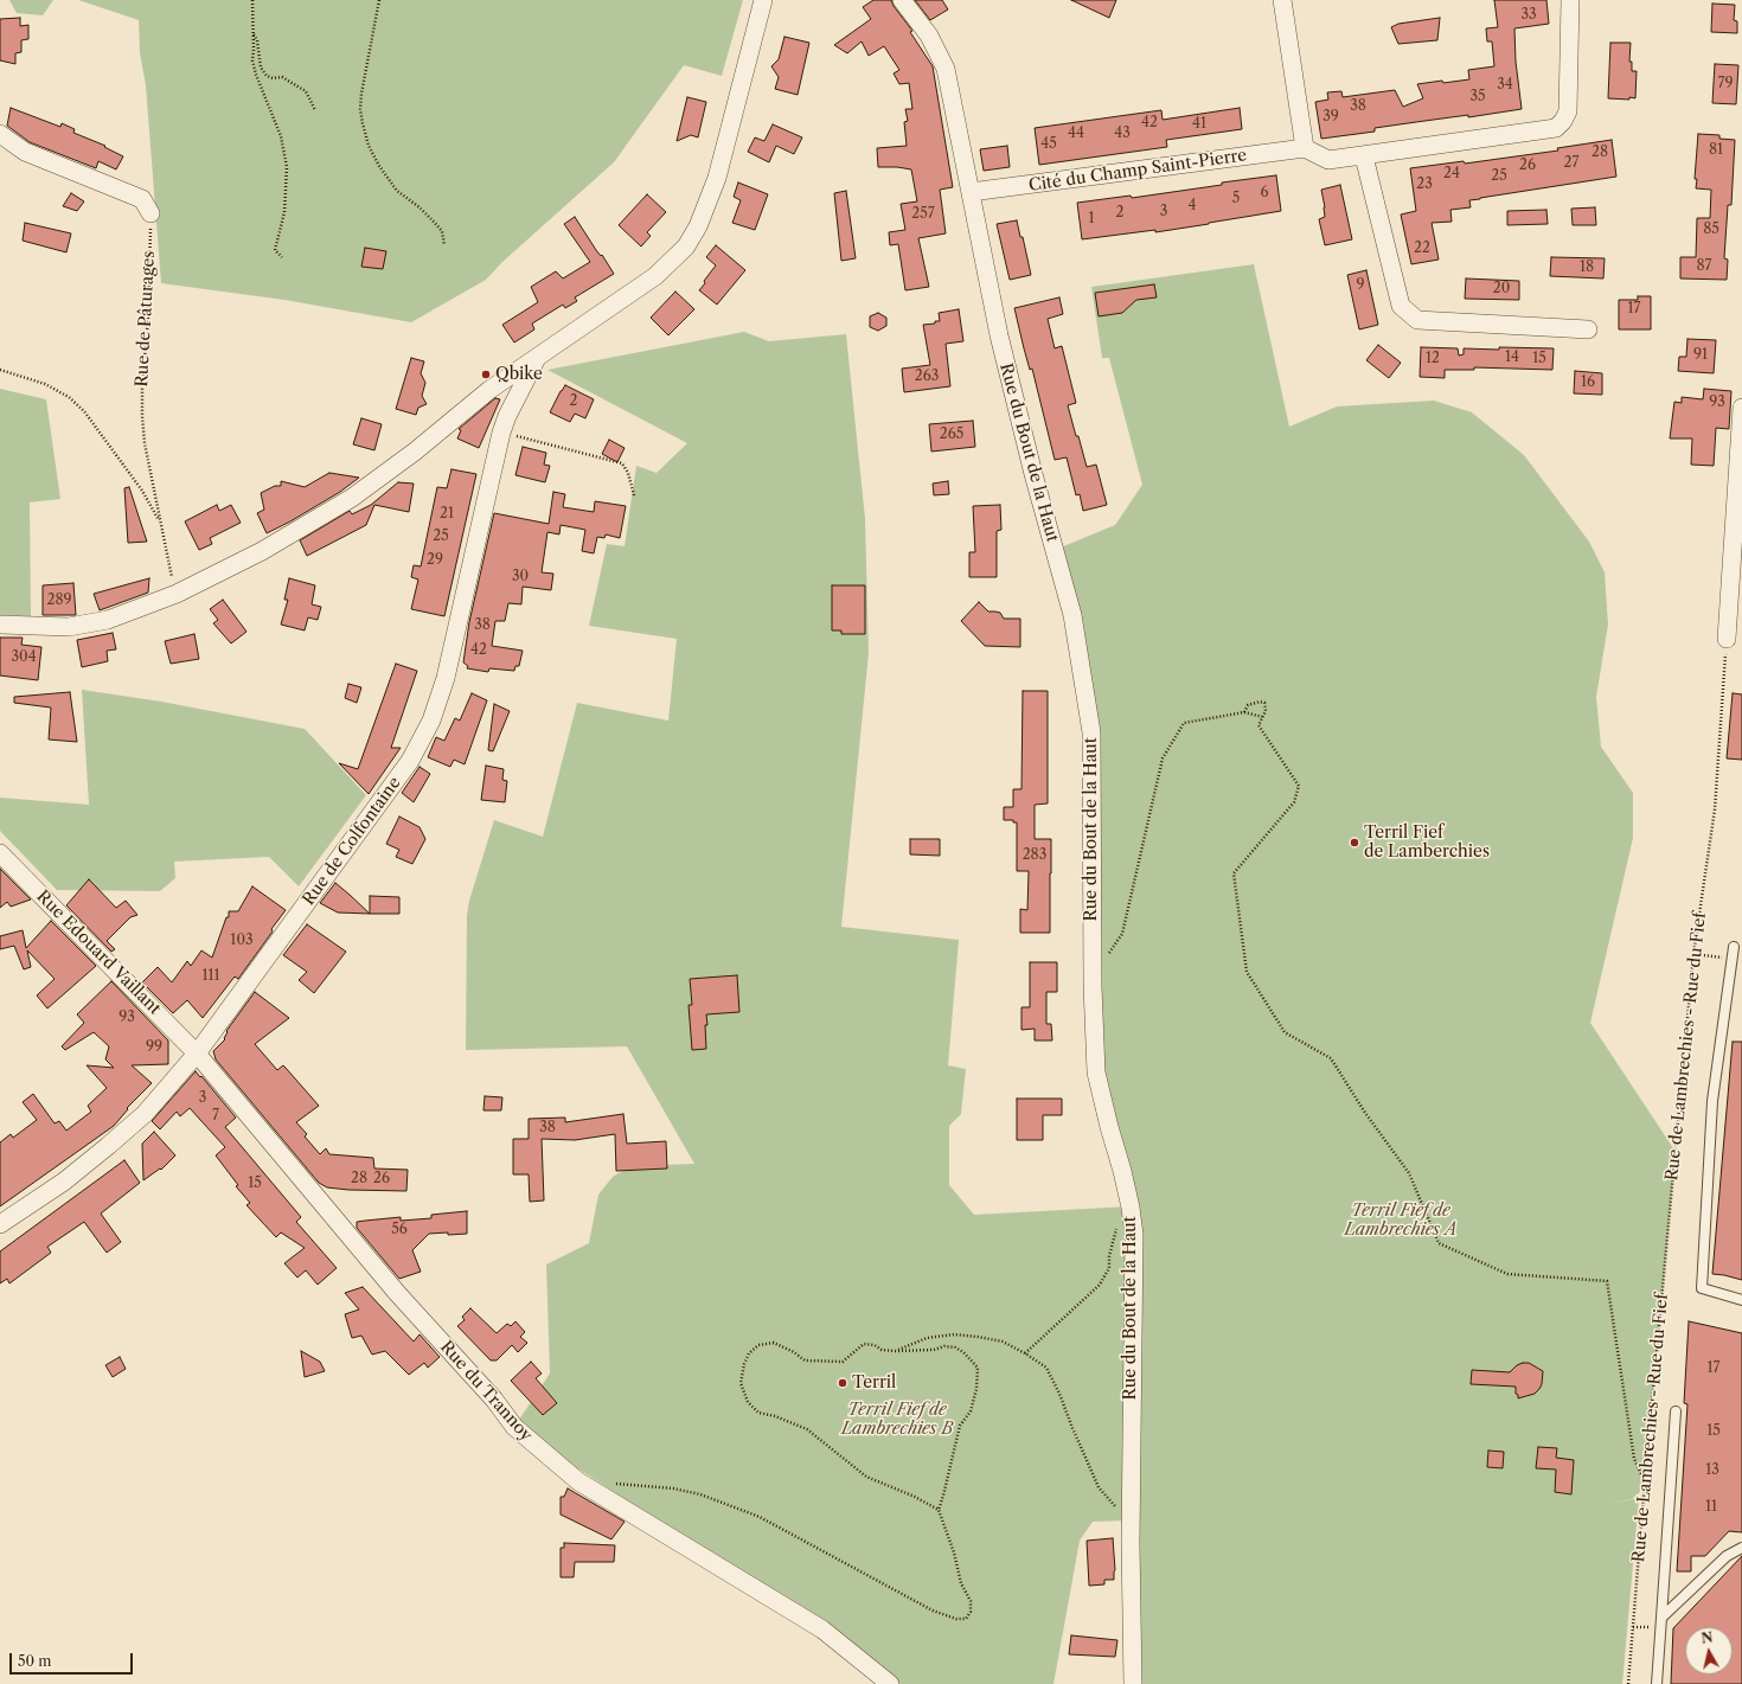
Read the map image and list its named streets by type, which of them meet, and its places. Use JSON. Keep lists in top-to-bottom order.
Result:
{
  "streets": {
    "street": [
      "Cité du Champ Saint-Pierre",
      "Rue du Bout de la Haut",
      "Rue de Colfontaine",
      "Rue Edouard Vaillant",
      "Rue du Trannoy"
    ],
    "path": ["Rue de Pâturages", "Rue de Lambrechies - Rue du Fief"]
  },
  "crossings": [
    ["Cité du Champ Saint-Pierre", "Rue du Bout de la Haut"],
    ["Rue de Colfontaine", "Rue Edouard Vaillant"],
    ["Rue de Colfontaine", "Rue du Trannoy"],
    ["Rue Edouard Vaillant", "Rue du Trannoy"]
  ],
  "parks": ["Terril Fief de Lambrechies A", "Terril Fief de Lambrechies B"],
  "places": ["Qbike", "Terril Fief de Lamberchies", "Terril"],
  "house_numbers": [
    "33",
    "79",
    "34",
    "35",
    "38",
    "39",
    "42",
    "41",
    "44",
    "43",
    "45",
    "81",
    "28",
    "27",
    "26",
    "24",
    "25",
    "23",
    "6",
    "5",
    "4",
    "3",
    "2",
    "257",
    "1",
    "85",
    "22",
    "87",
    "18",
    "9",
    "20",
    "17",
    "91",
    "14",
    "12",
    "15",
    "263",
    "16",
    "2",
    "93",
    "265",
    "21",
    "25",
    "29",
    "30",
    "289",
    "38",
    "42",
    "304",
    "283",
    "103",
    "111",
    "93",
    "99",
    "3",
    "7",
    "38",
    "28",
    "26",
    "15",
    "56",
    "17",
    "15",
    "13",
    "11"
  ],
  "scale_bar": "50 m",
  "north": "top"
}
